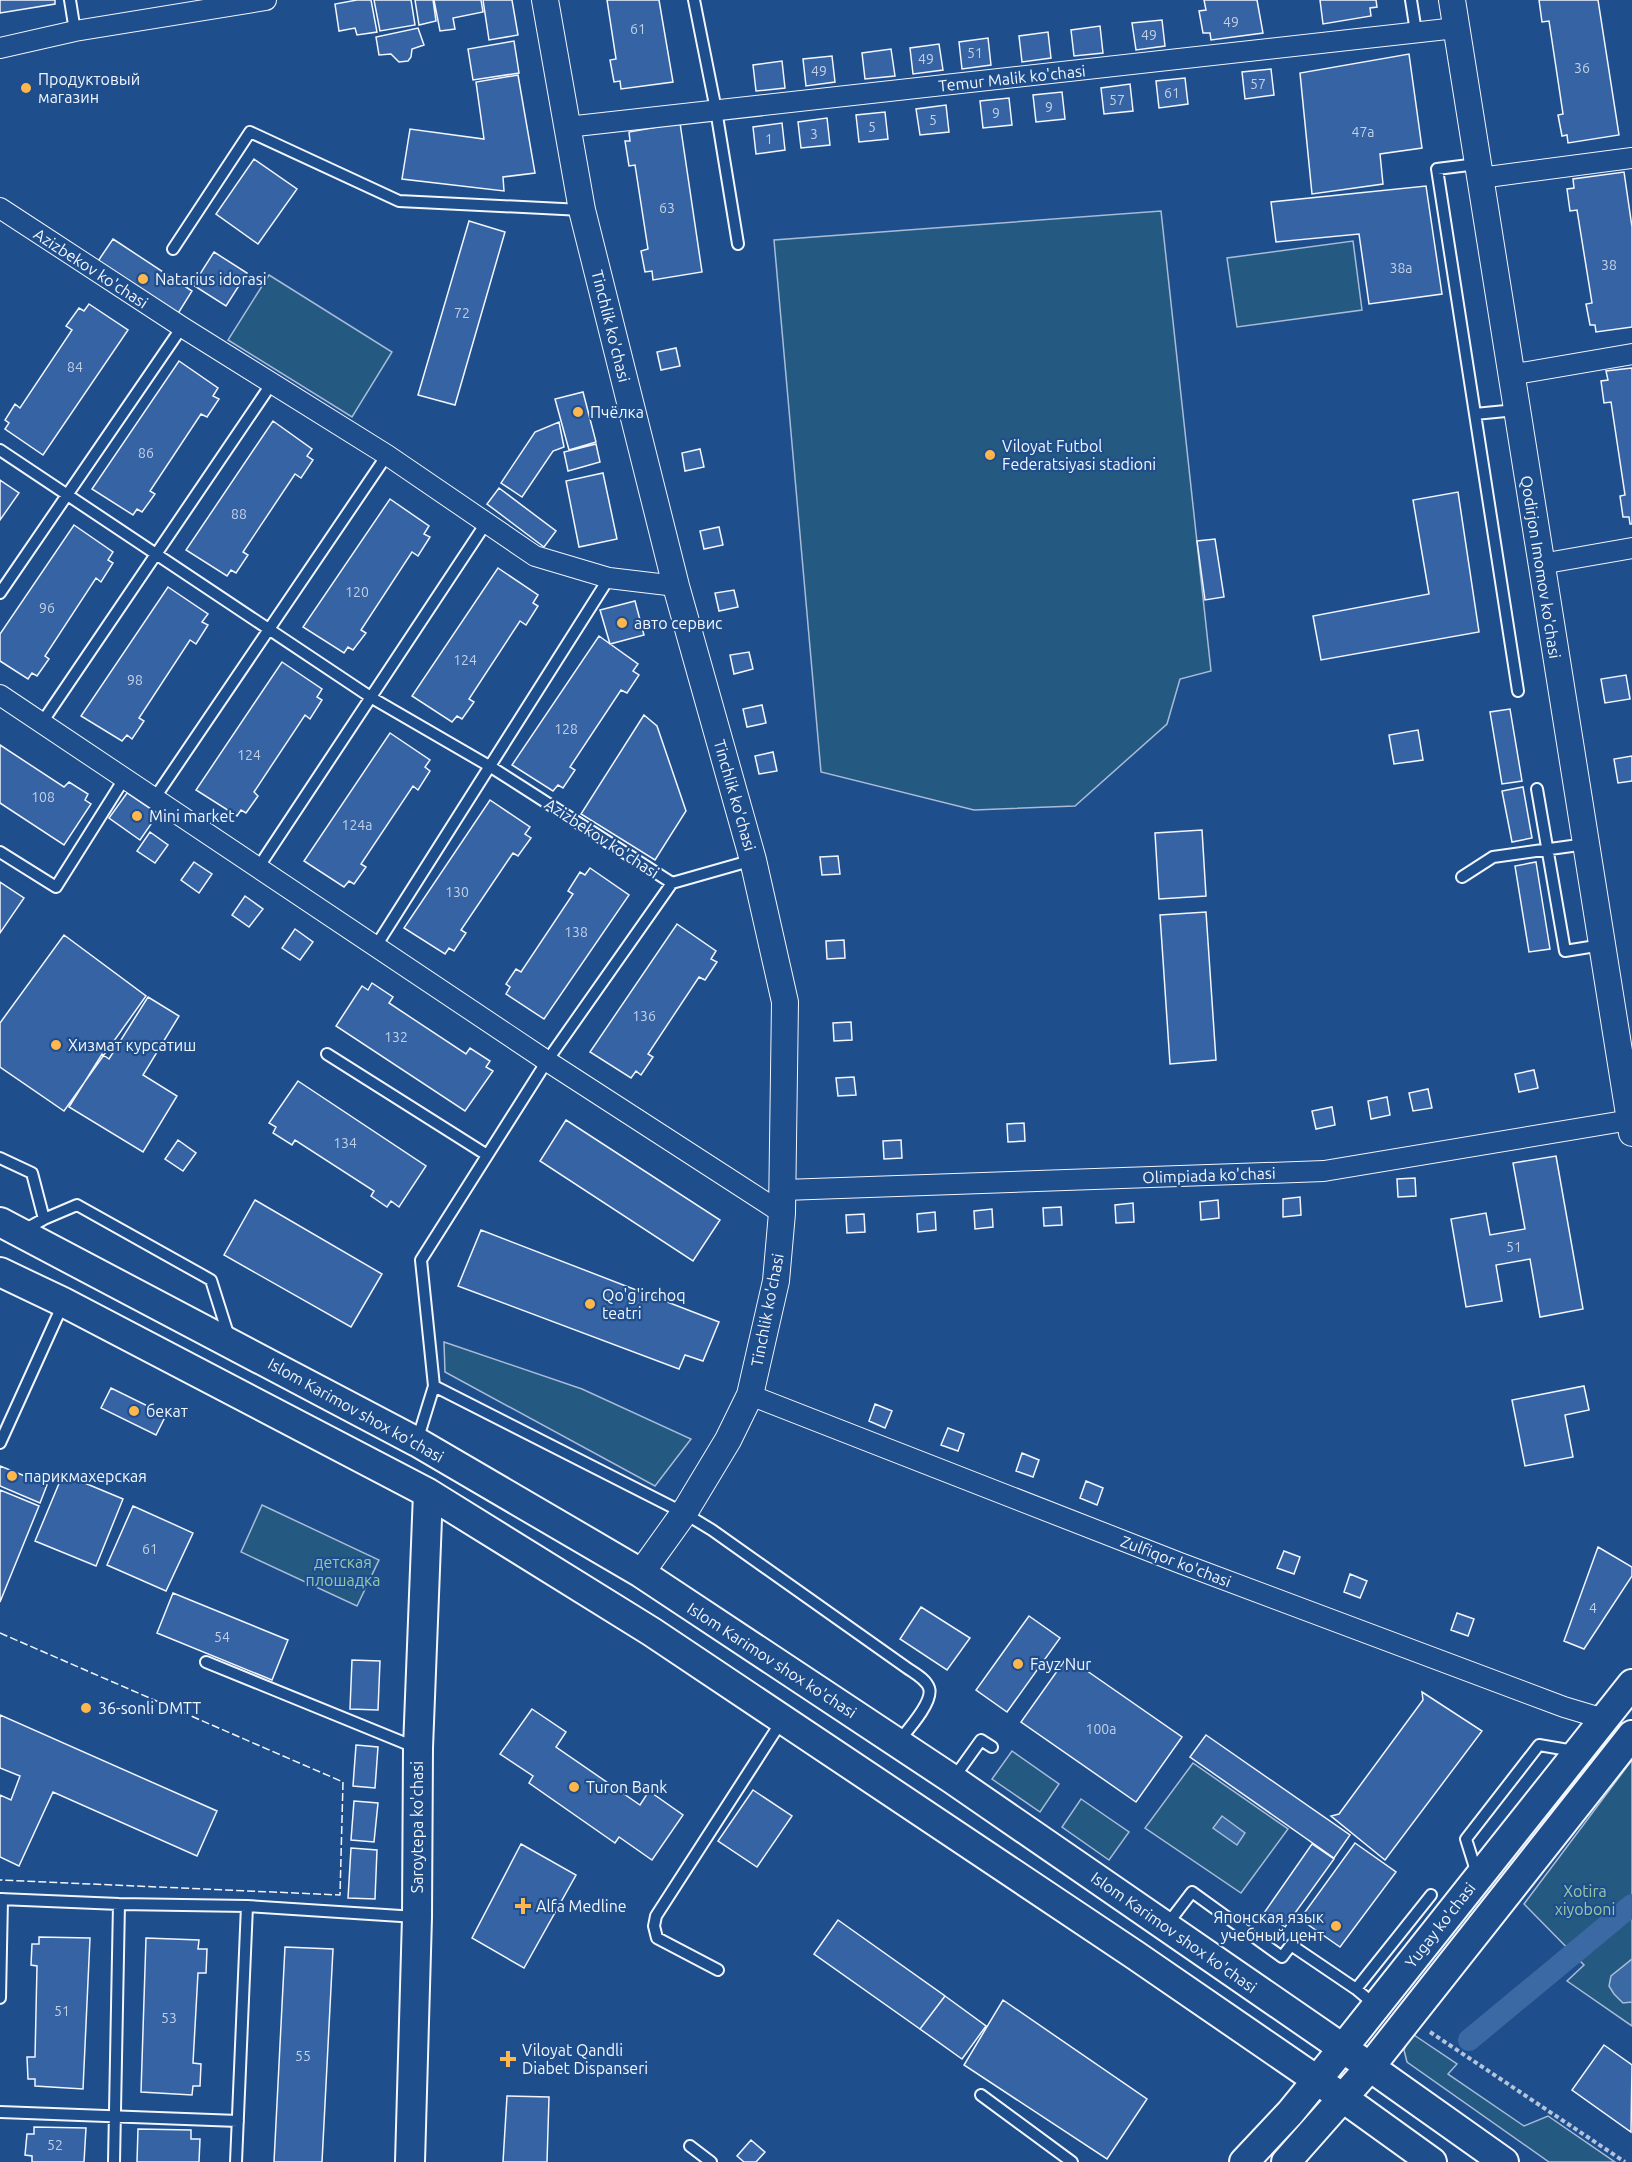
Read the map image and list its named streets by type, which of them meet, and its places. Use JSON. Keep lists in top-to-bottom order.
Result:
{
  "streets": {
    "main road": ["Islom Karimov shox ko'chasi", "Saroytepa ko'chasi", "Yugay ko'chasi"],
    "street": [
      "Temur Malik ko'chasi",
      "Azizbekov ko'chasi",
      "Tinchlik ko'chasi",
      "Qodirjon Imomov ko'chasi",
      "Olimpiada ko'chasi",
      "Zulfiqor ko'chasi"
    ]
  },
  "crossings": [
    ["Temur Malik ko'chasi", "Tinchlik ko'chasi"],
    ["Temur Malik ko'chasi", "Qodirjon Imomov ko'chasi"],
    ["Azizbekov ko'chasi", "Tinchlik ko'chasi"],
    ["Tinchlik ko'chasi", "Olimpiada ko'chasi"],
    ["Tinchlik ko'chasi", "Islom Karimov shox ko'chasi"],
    ["Tinchlik ko'chasi", "Zulfiqor ko'chasi"],
    ["Qodirjon Imomov ko'chasi", "Olimpiada ko'chasi"],
    ["Islom Karimov shox ko'chasi", "Yugay ko'chasi"],
    ["Zulfiqor ko'chasi", "Yugay ko'chasi"]
  ],
  "parks": ["детская плошадка", "Xotira xiyoboni"],
  "places": {
    "other": [
      "Продуктовый магазин",
      "Natarius idorasi",
      "Пчёлка",
      "Viloyat Futbol Federatsiyasi stadioni",
      "авто сервис",
      "Mini market",
      "Хизмат курсатиш",
      "Qo'g'irchoq teatri",
      "бекат",
      "парикмахерская",
      "Fayz Nur",
      "36-sonli DMTT",
      "Turon Bank",
      "Японская язык учебный цент"
    ],
    "health": ["Alfa Medline", "Viloyat Qandli Diabet Dispanseri"]
  },
  "house_numbers": [
    "49",
    "61",
    "49",
    "51",
    "49",
    "36",
    "49",
    "57",
    "61",
    "57",
    "9",
    "9",
    "5",
    "5",
    "47a",
    "3",
    "1",
    "63",
    "38",
    "38a",
    "72",
    "84",
    "86",
    "88",
    "120",
    "96",
    "124",
    "98",
    "128",
    "124",
    "108",
    "124а",
    "130",
    "138",
    "136",
    "132",
    "134",
    "51",
    "61",
    "4",
    "54",
    "100a",
    "51",
    "53",
    "55",
    "52"
  ]
}
